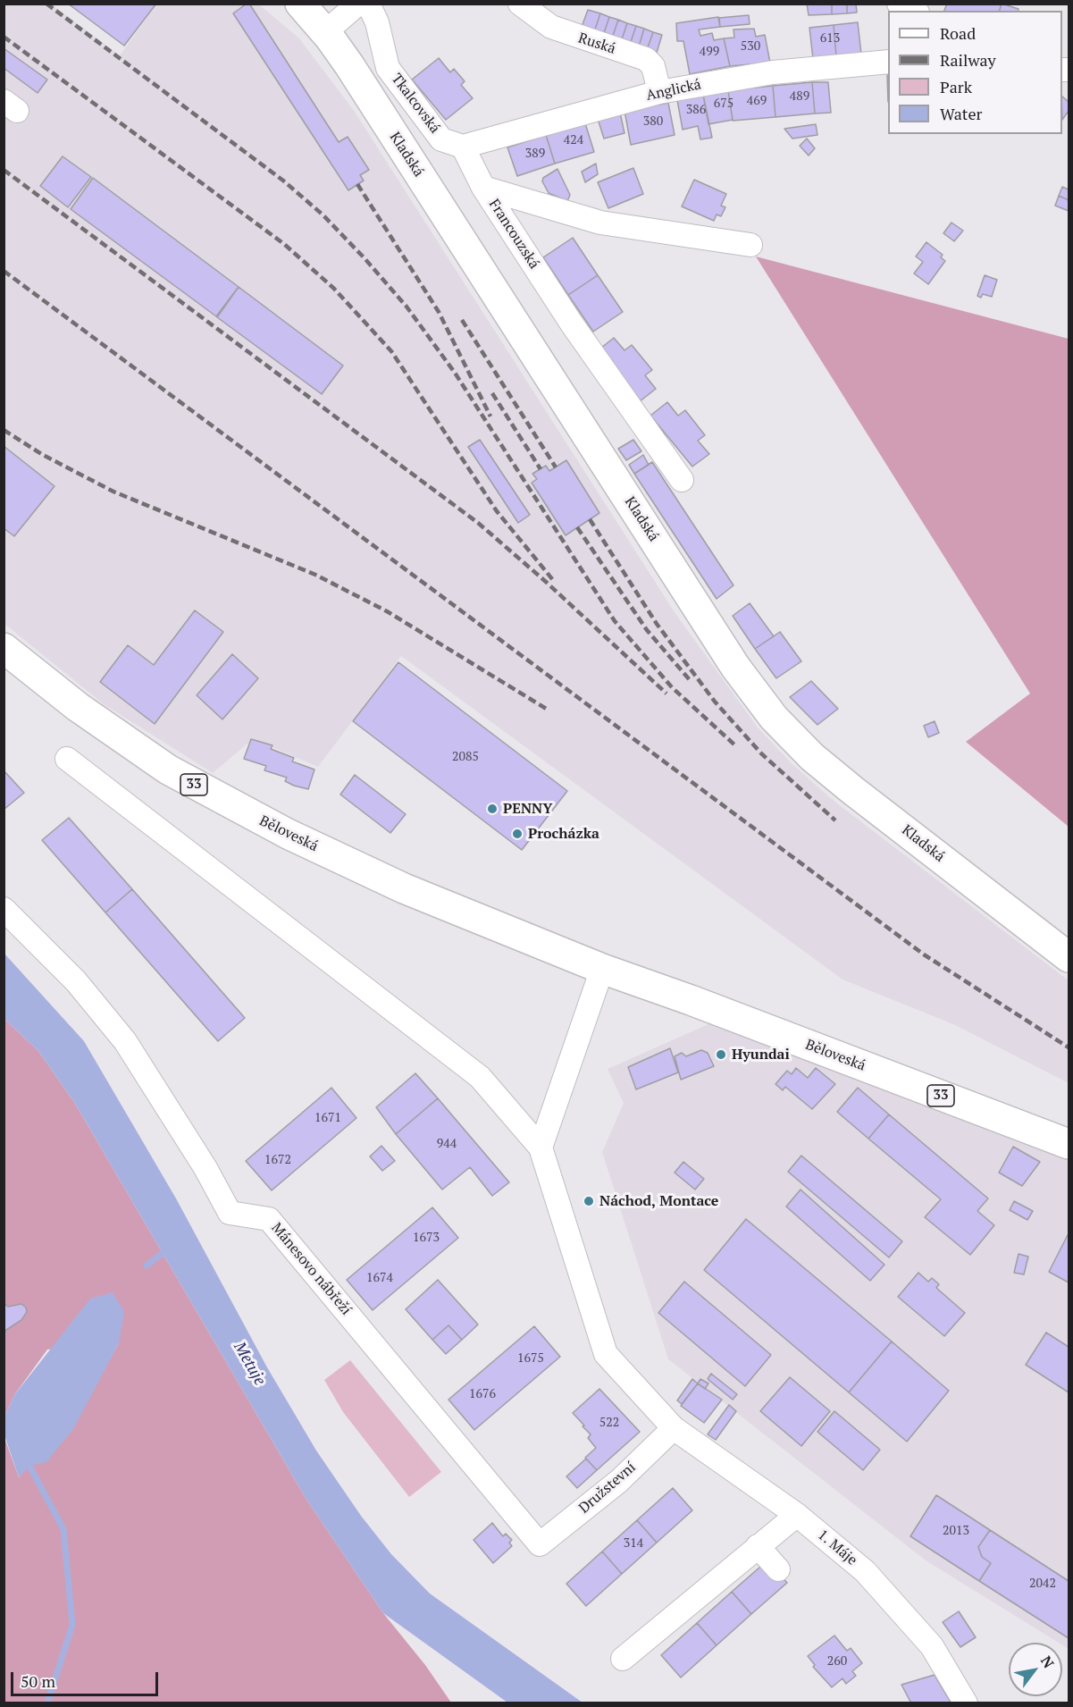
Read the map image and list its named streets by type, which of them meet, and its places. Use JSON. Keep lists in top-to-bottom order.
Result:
{
  "streets": {
    "main road": ["Kladská", "33", "Běloveská"],
    "street": [
      "Ruská",
      "Anglická",
      "Tkalcovská",
      "Francouzská",
      "Mánesovo nábřeží",
      "Družstevní",
      "1. Máje"
    ]
  },
  "crossings": [
    ["Ruská", "Anglická"],
    ["Anglická", "Tkalcovská"],
    ["Mánesovo nábřeží", "Družstevní"],
    ["Družstevní", "1. Máje"]
  ],
  "water": ["Metuje"],
  "places": [
    "PENNY",
    "Procházka",
    "Hyundai",
    "Náchod, Montace"
  ],
  "house_numbers": [
    "613",
    "530",
    "499",
    "489",
    "469",
    "675",
    "386",
    "380",
    "424",
    "389",
    "2085",
    "1671",
    "944",
    "1672",
    "1673",
    "1674",
    "1675",
    "1676",
    "522",
    "2013",
    "314",
    "2042",
    "260"
  ],
  "legend": [
    "Road",
    "Railway",
    "Park",
    "Water"
  ],
  "scale_bar": "50 m",
  "north": "top right"
}
